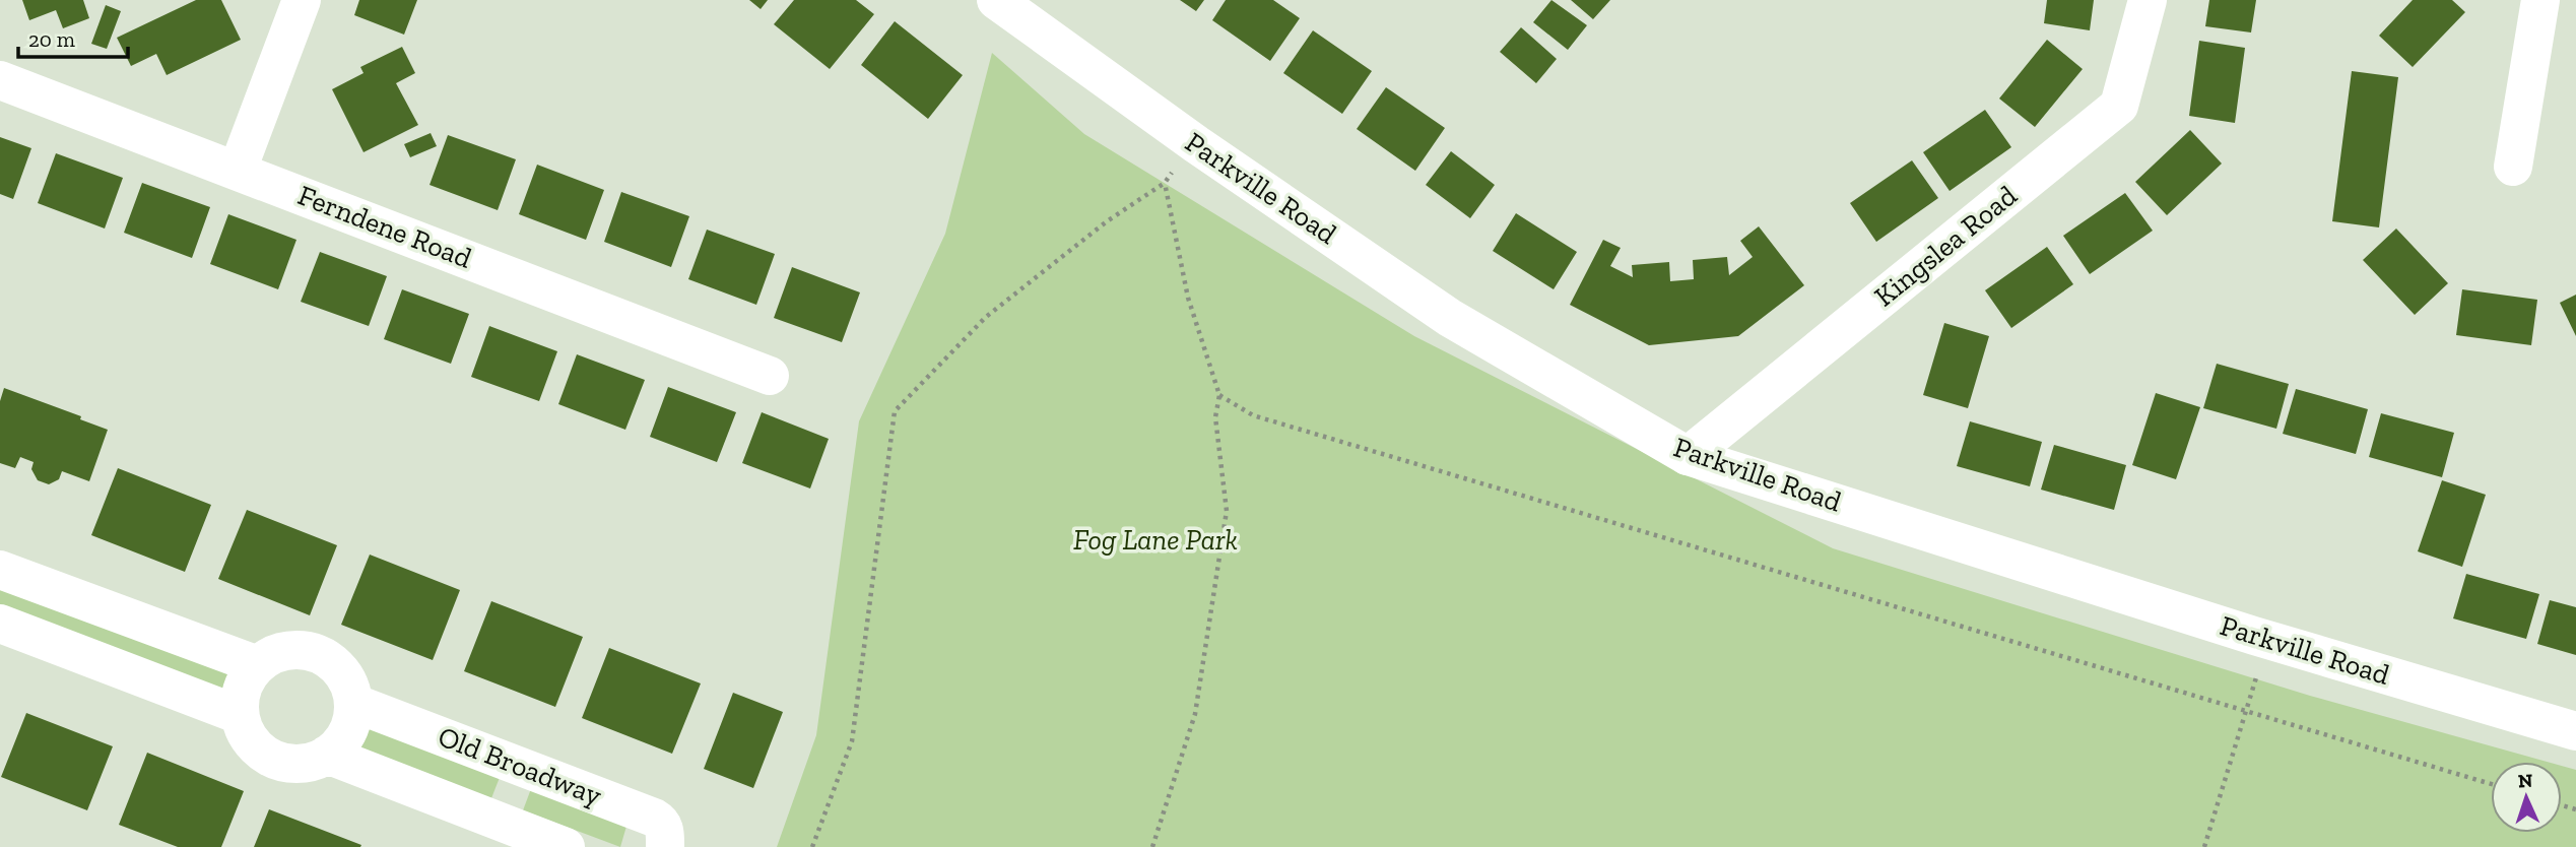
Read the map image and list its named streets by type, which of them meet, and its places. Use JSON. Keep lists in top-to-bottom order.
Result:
{
  "streets": {
    "street": [
      "Parkville Road",
      "Ferndene Road",
      "Kingslea Road",
      "Old Broadway"
    ]
  },
  "crossings": [
    ["Parkville Road", "Kingslea Road"]
  ],
  "parks": ["Fog Lane Park"],
  "scale_bar": "20 m",
  "north": "top"
}
